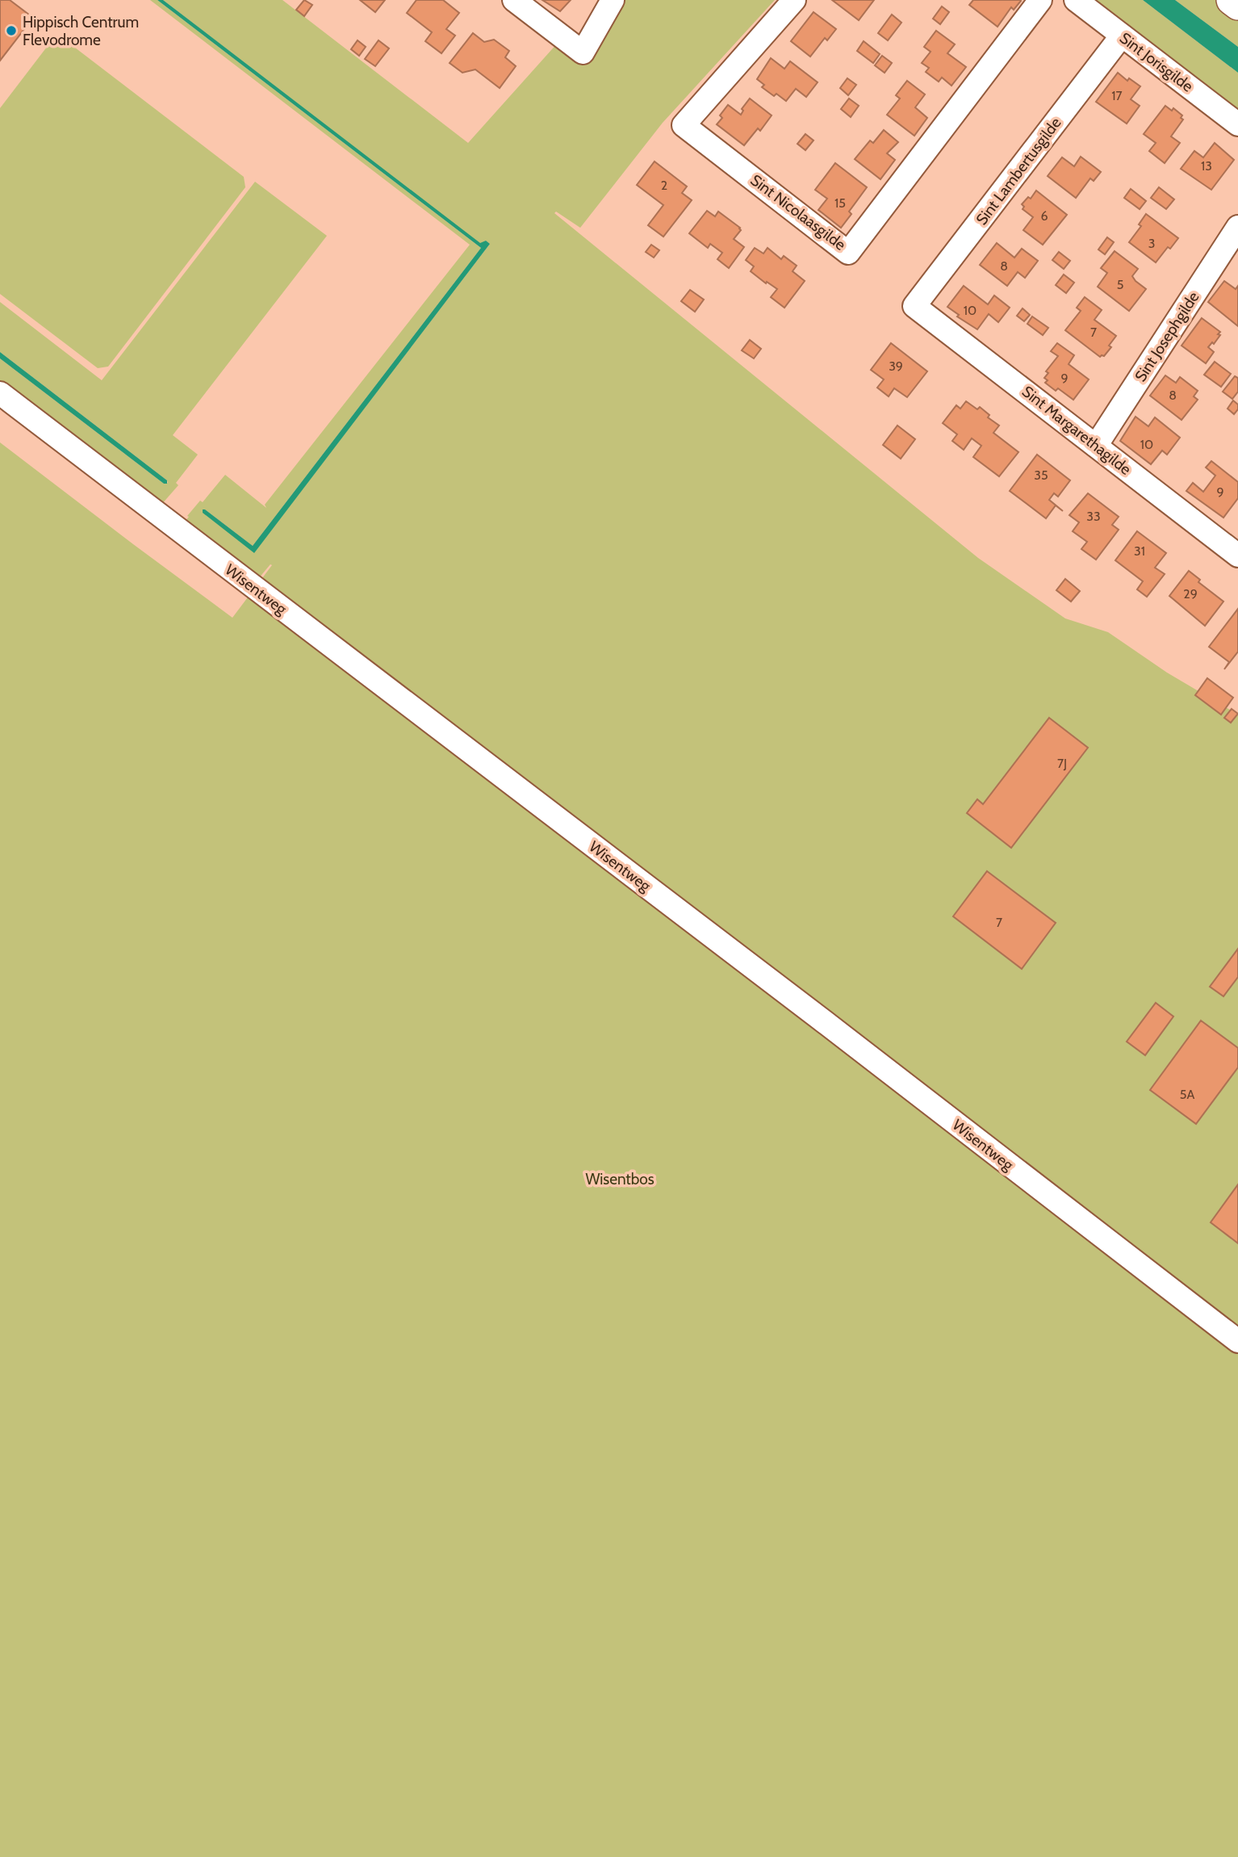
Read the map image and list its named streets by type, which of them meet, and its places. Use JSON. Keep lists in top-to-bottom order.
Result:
{
  "streets": {
    "street": [
      "Sint Jorisgilde",
      "Sint Lambertusgilde",
      "Sint Nicolaasgilde",
      "Sint Josephgilde",
      "Sint Margarethagilde",
      "Wisentweg"
    ]
  },
  "crossings": [
    ["Sint Jorisgilde", "Sint Lambertusgilde"],
    ["Sint Lambertusgilde", "Sint Margarethagilde"],
    ["Sint Josephgilde", "Sint Margarethagilde"]
  ],
  "parks": ["Wisentbos"],
  "places": ["Hippisch Centrum Flevodrome"],
  "house_numbers": [
    "17",
    "13",
    "2",
    "15",
    "6",
    "3",
    "8",
    "5",
    "10",
    "7",
    "39",
    "9",
    "8",
    "10",
    "35",
    "9",
    "33",
    "31",
    "29",
    "7J",
    "7",
    "5A"
  ]
}
